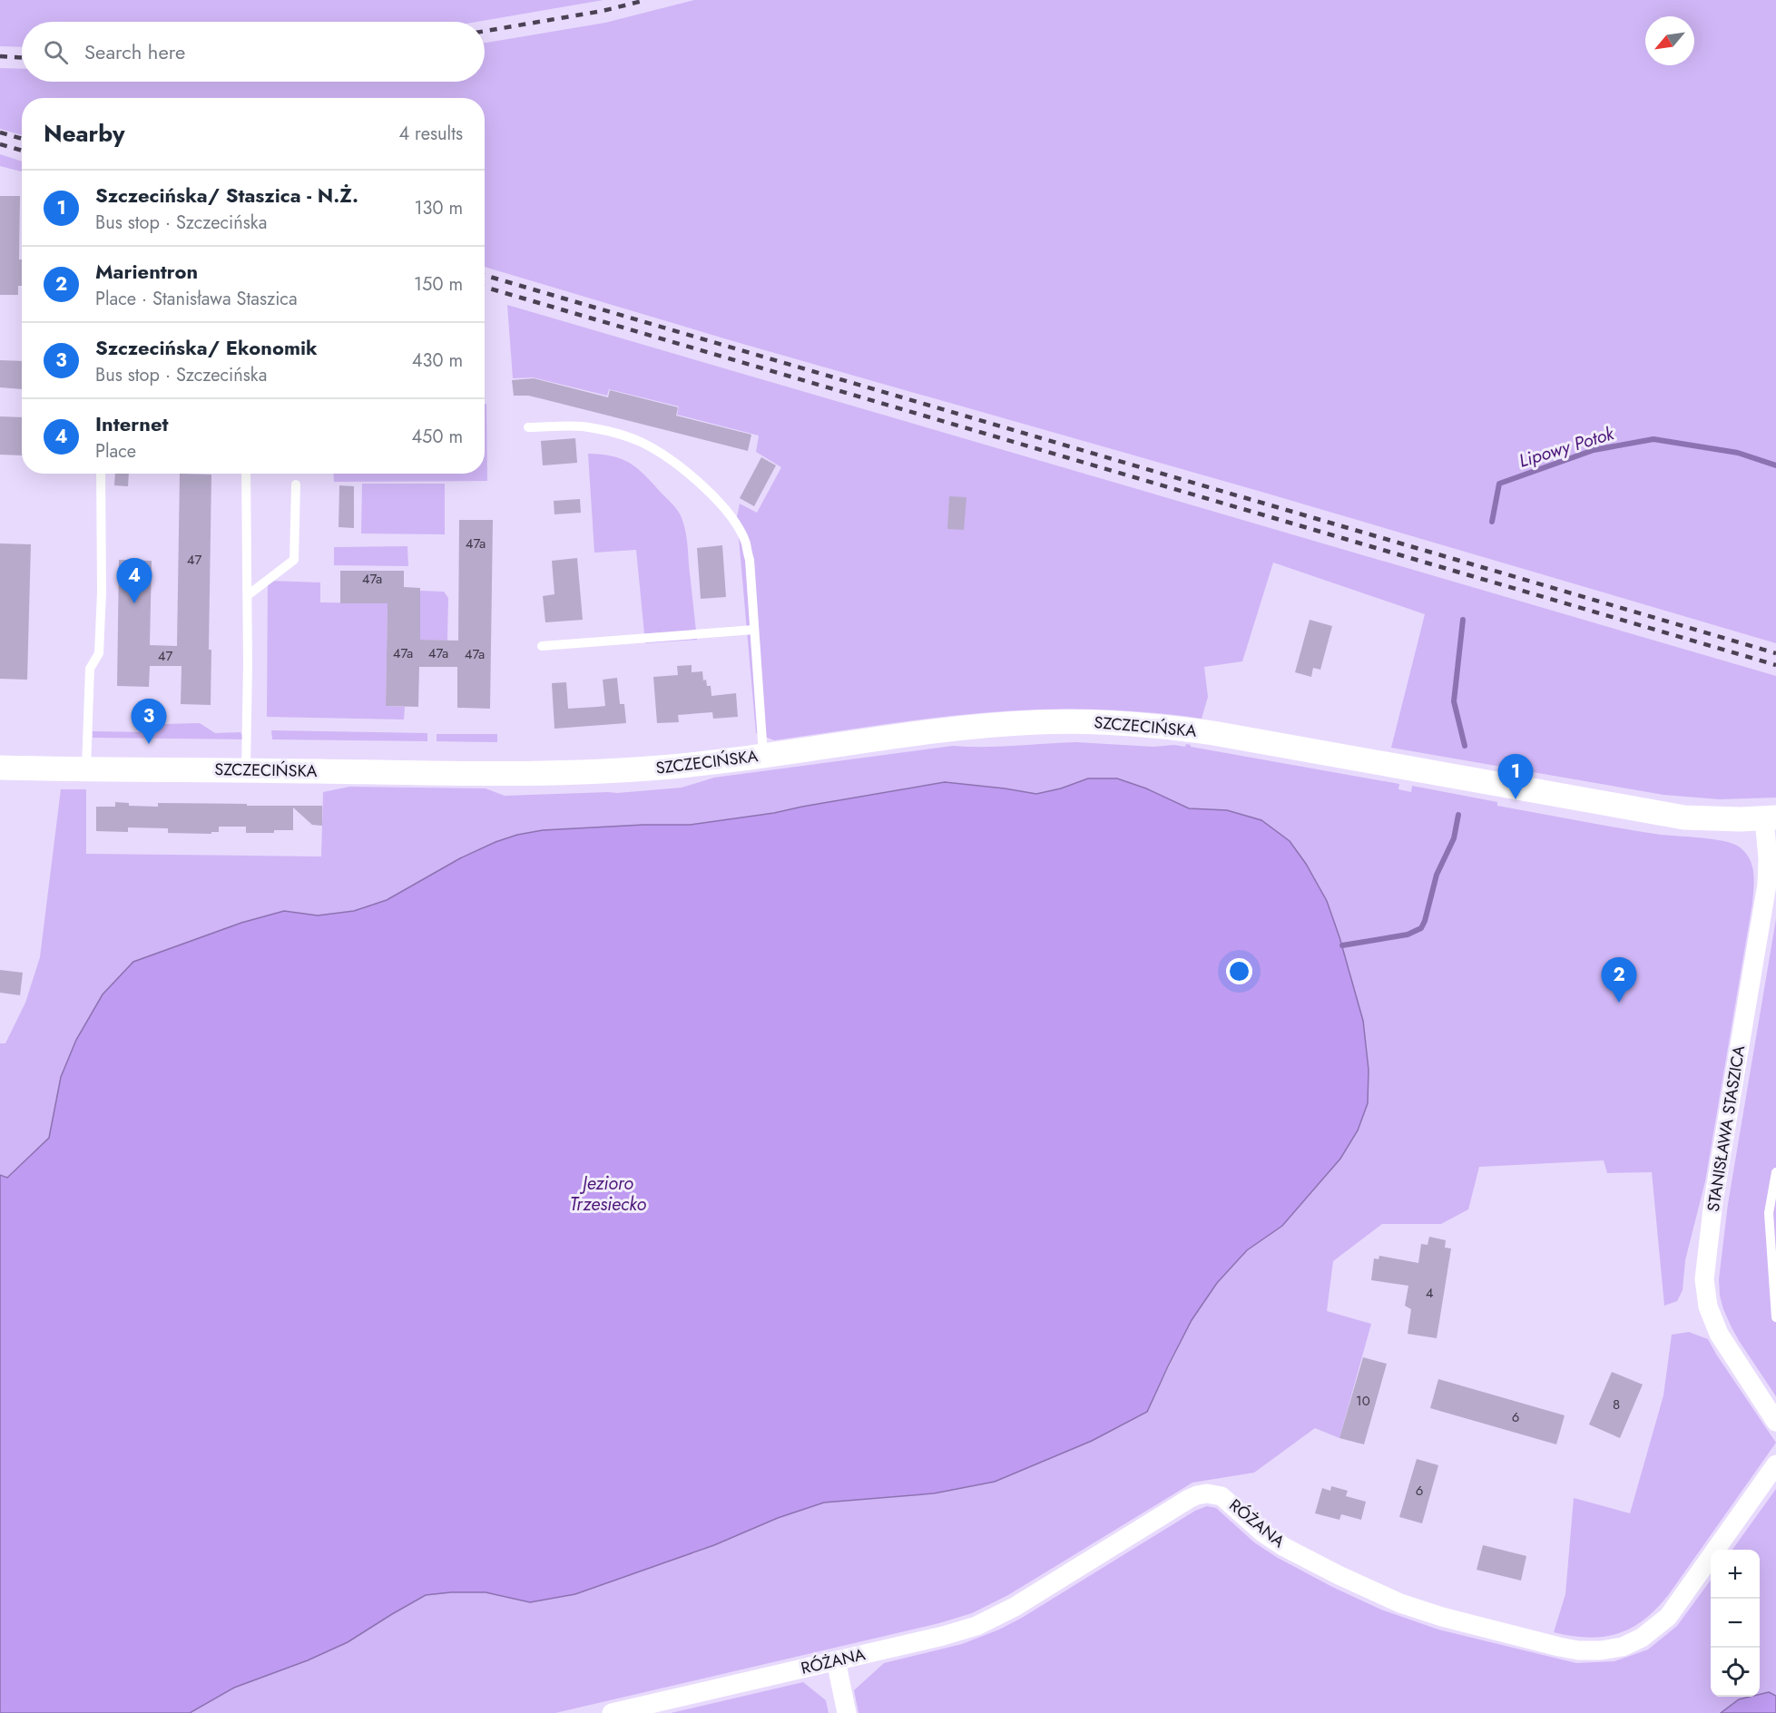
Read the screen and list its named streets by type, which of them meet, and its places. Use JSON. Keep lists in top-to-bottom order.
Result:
{
  "streets": {
    "street": ["SZCZECIŃSKA", "STANISŁAWA STASZICA", "RÓŻANA"]
  },
  "crossings": [
    ["SZCZECIŃSKA", "STANISŁAWA STASZICA"]
  ],
  "water": ["Lipowy Potok", "Jezioro Trzesiecko"],
  "house_numbers": [
    "47a",
    "47",
    "47a",
    "47a",
    "47a",
    "47a",
    "47",
    "4",
    "10",
    "8",
    "6",
    "6"
  ],
  "north": "bottom left",
  "page": {
    "search": "Search here",
    "heading": ["Nearby", "4 results"],
    "list": [
      {
        "mark": "1",
        "name": "Szczecińska/ Staszica - N.Ż.",
        "note": "Bus stop · Szczecińska",
        "value": "130 m"
      },
      {
        "mark": "2",
        "name": "Marientron",
        "note": "Place · Stanisława Staszica",
        "value": "150 m"
      },
      {
        "mark": "3",
        "name": "Szczecińska/ Ekonomik",
        "note": "Bus stop · Szczecińska",
        "value": "430 m"
      },
      {
        "mark": "4",
        "name": "Internet",
        "note": "Place",
        "value": "450 m"
      }
    ],
    "pins": [
      "4",
      "3",
      "1",
      "2"
    ],
    "map_buttons": ["+", "−"]
  }
}
